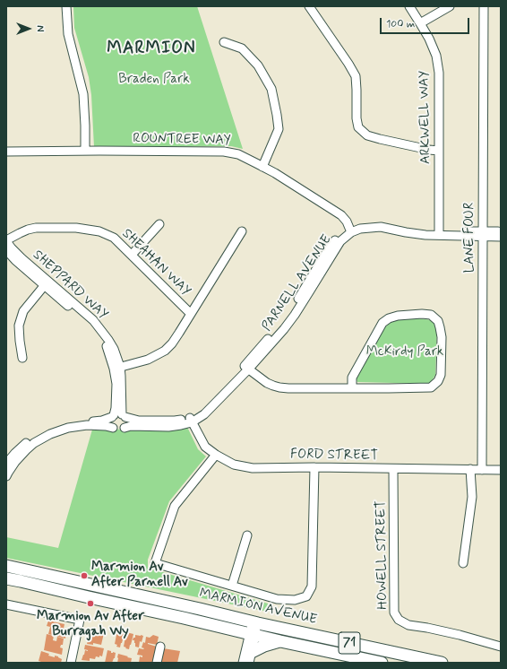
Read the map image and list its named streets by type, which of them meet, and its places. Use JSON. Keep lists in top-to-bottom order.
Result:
{
  "streets": {
    "highway": ["MARMION AVENUE", "71"],
    "street": [
      "ARKWELL WAY",
      "ROUNTREE WAY",
      "LANE FOUR",
      "SHEAHAN WAY",
      "PARNELL AVENUE",
      "SHEPPARD WAY",
      "FORD STREET",
      "HOWELL STREET"
    ]
  },
  "crossings": [
    ["ARKWELL WAY", "PARNELL AVENUE"],
    ["ROUNTREE WAY", "PARNELL AVENUE"],
    ["LANE FOUR", "PARNELL AVENUE"],
    ["LANE FOUR", "FORD STREET"],
    ["SHEAHAN WAY", "SHEPPARD WAY"],
    ["PARNELL AVENUE", "SHEPPARD WAY"],
    ["PARNELL AVENUE", "FORD STREET"],
    ["FORD STREET", "HOWELL STREET"]
  ],
  "districts": ["MARMION"],
  "parks": ["Braden Park", "McKirdy Park"],
  "places": ["Marmion Av After Parnell Av", "Marmion Av After Burragah Wy"],
  "scale_bar": "100 m",
  "north": "right"
}
